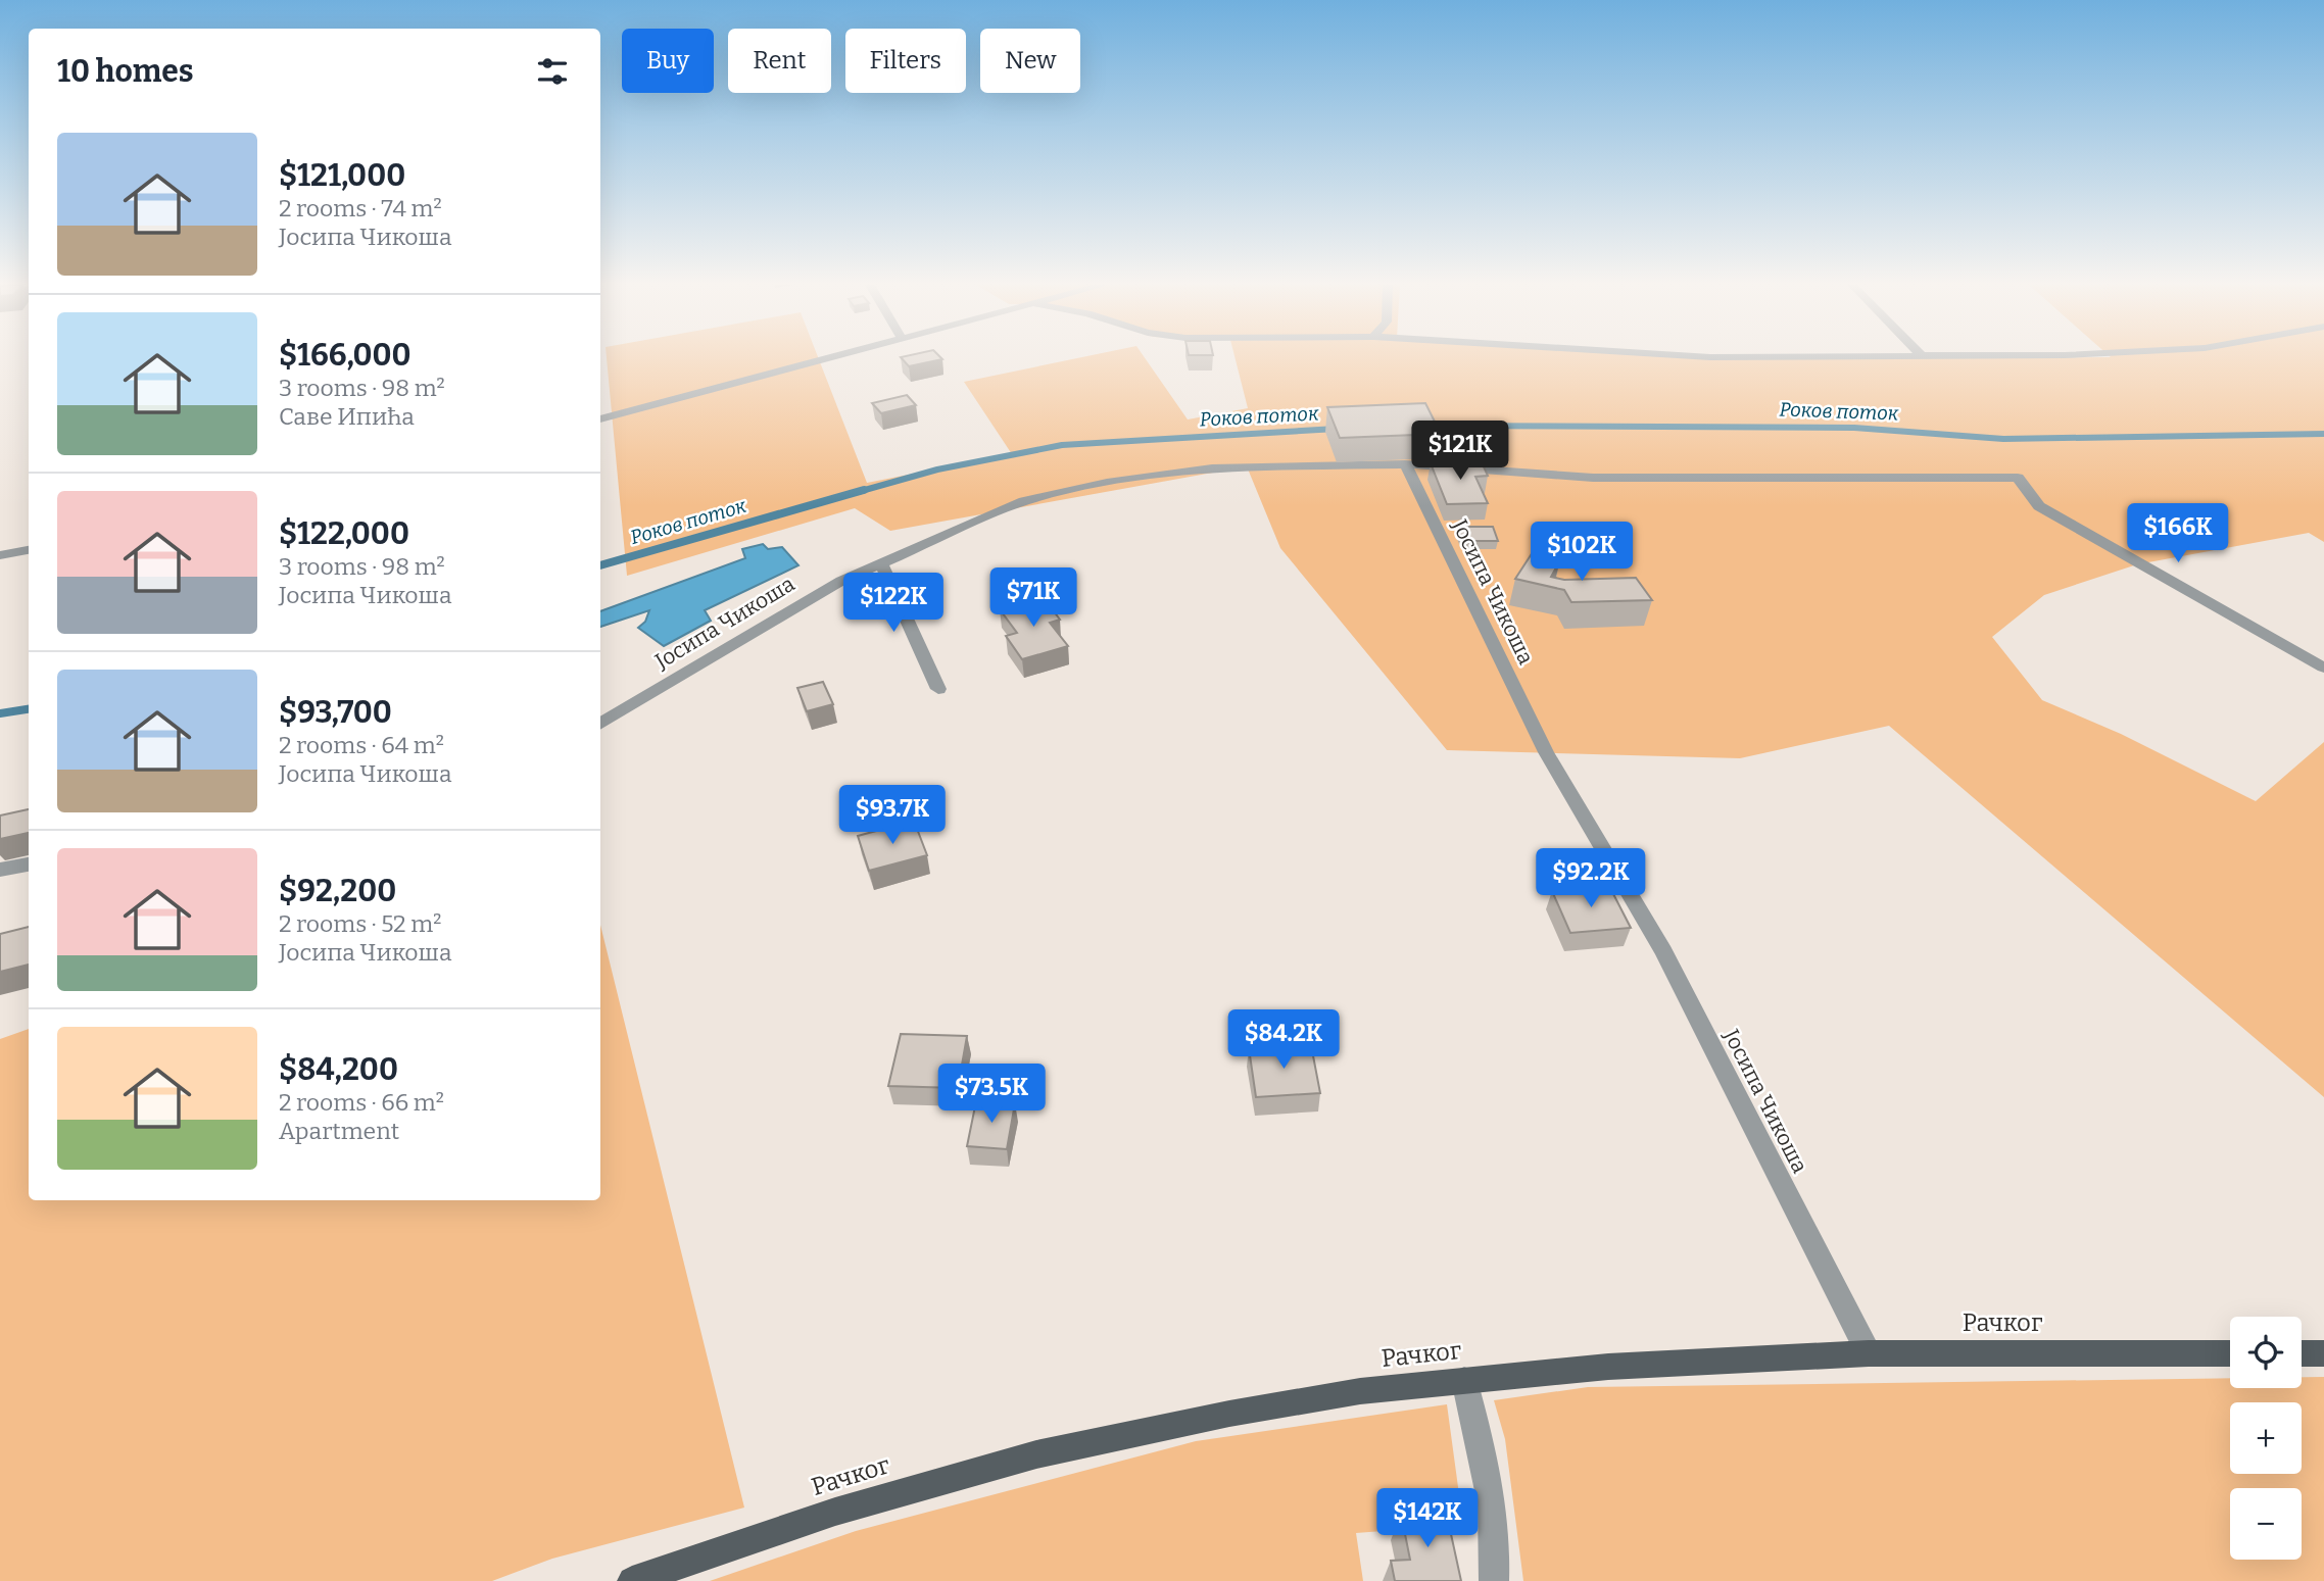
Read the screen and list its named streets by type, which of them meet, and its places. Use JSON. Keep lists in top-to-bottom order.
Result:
{
  "streets": {
    "main road": ["Рачког"],
    "street": ["Јосипа Чикоша"]
  },
  "crossings": [
    ["Јосипа Чикоша", "Рачког"]
  ],
  "water": ["Роков поток"],
  "page": {
    "chip": [
      "Buy",
      "Rent",
      "Filters",
      "New"
    ],
    "heading": "10 homes",
    "list": [
      {
        "name": "$121,000",
        "note": "2 rooms · 74 m² · Јосипа Чикоша"
      },
      {
        "name": "$166,000",
        "note": "3 rooms · 98 m² · Саве Ипића"
      },
      {
        "name": "$122,000",
        "note": "3 rooms · 98 m² · Јосипа Чикоша"
      },
      {
        "name": "$93,700",
        "note": "2 rooms · 64 m² · Јосипа Чикоша"
      },
      {
        "name": "$92,200",
        "note": "2 rooms · 52 m² · Јосипа Чикоша"
      },
      {
        "name": "$84,200",
        "note": "2 rooms · 66 m² · Apartment"
      }
    ],
    "price": [
      "$121K",
      "$166K",
      "$102K",
      "$71K",
      "$122K",
      "$93.7K",
      "$92.2K",
      "$84.2K",
      "$73.5K",
      "$142K"
    ],
    "map_buttons": ["+", "−"]
  }
}
